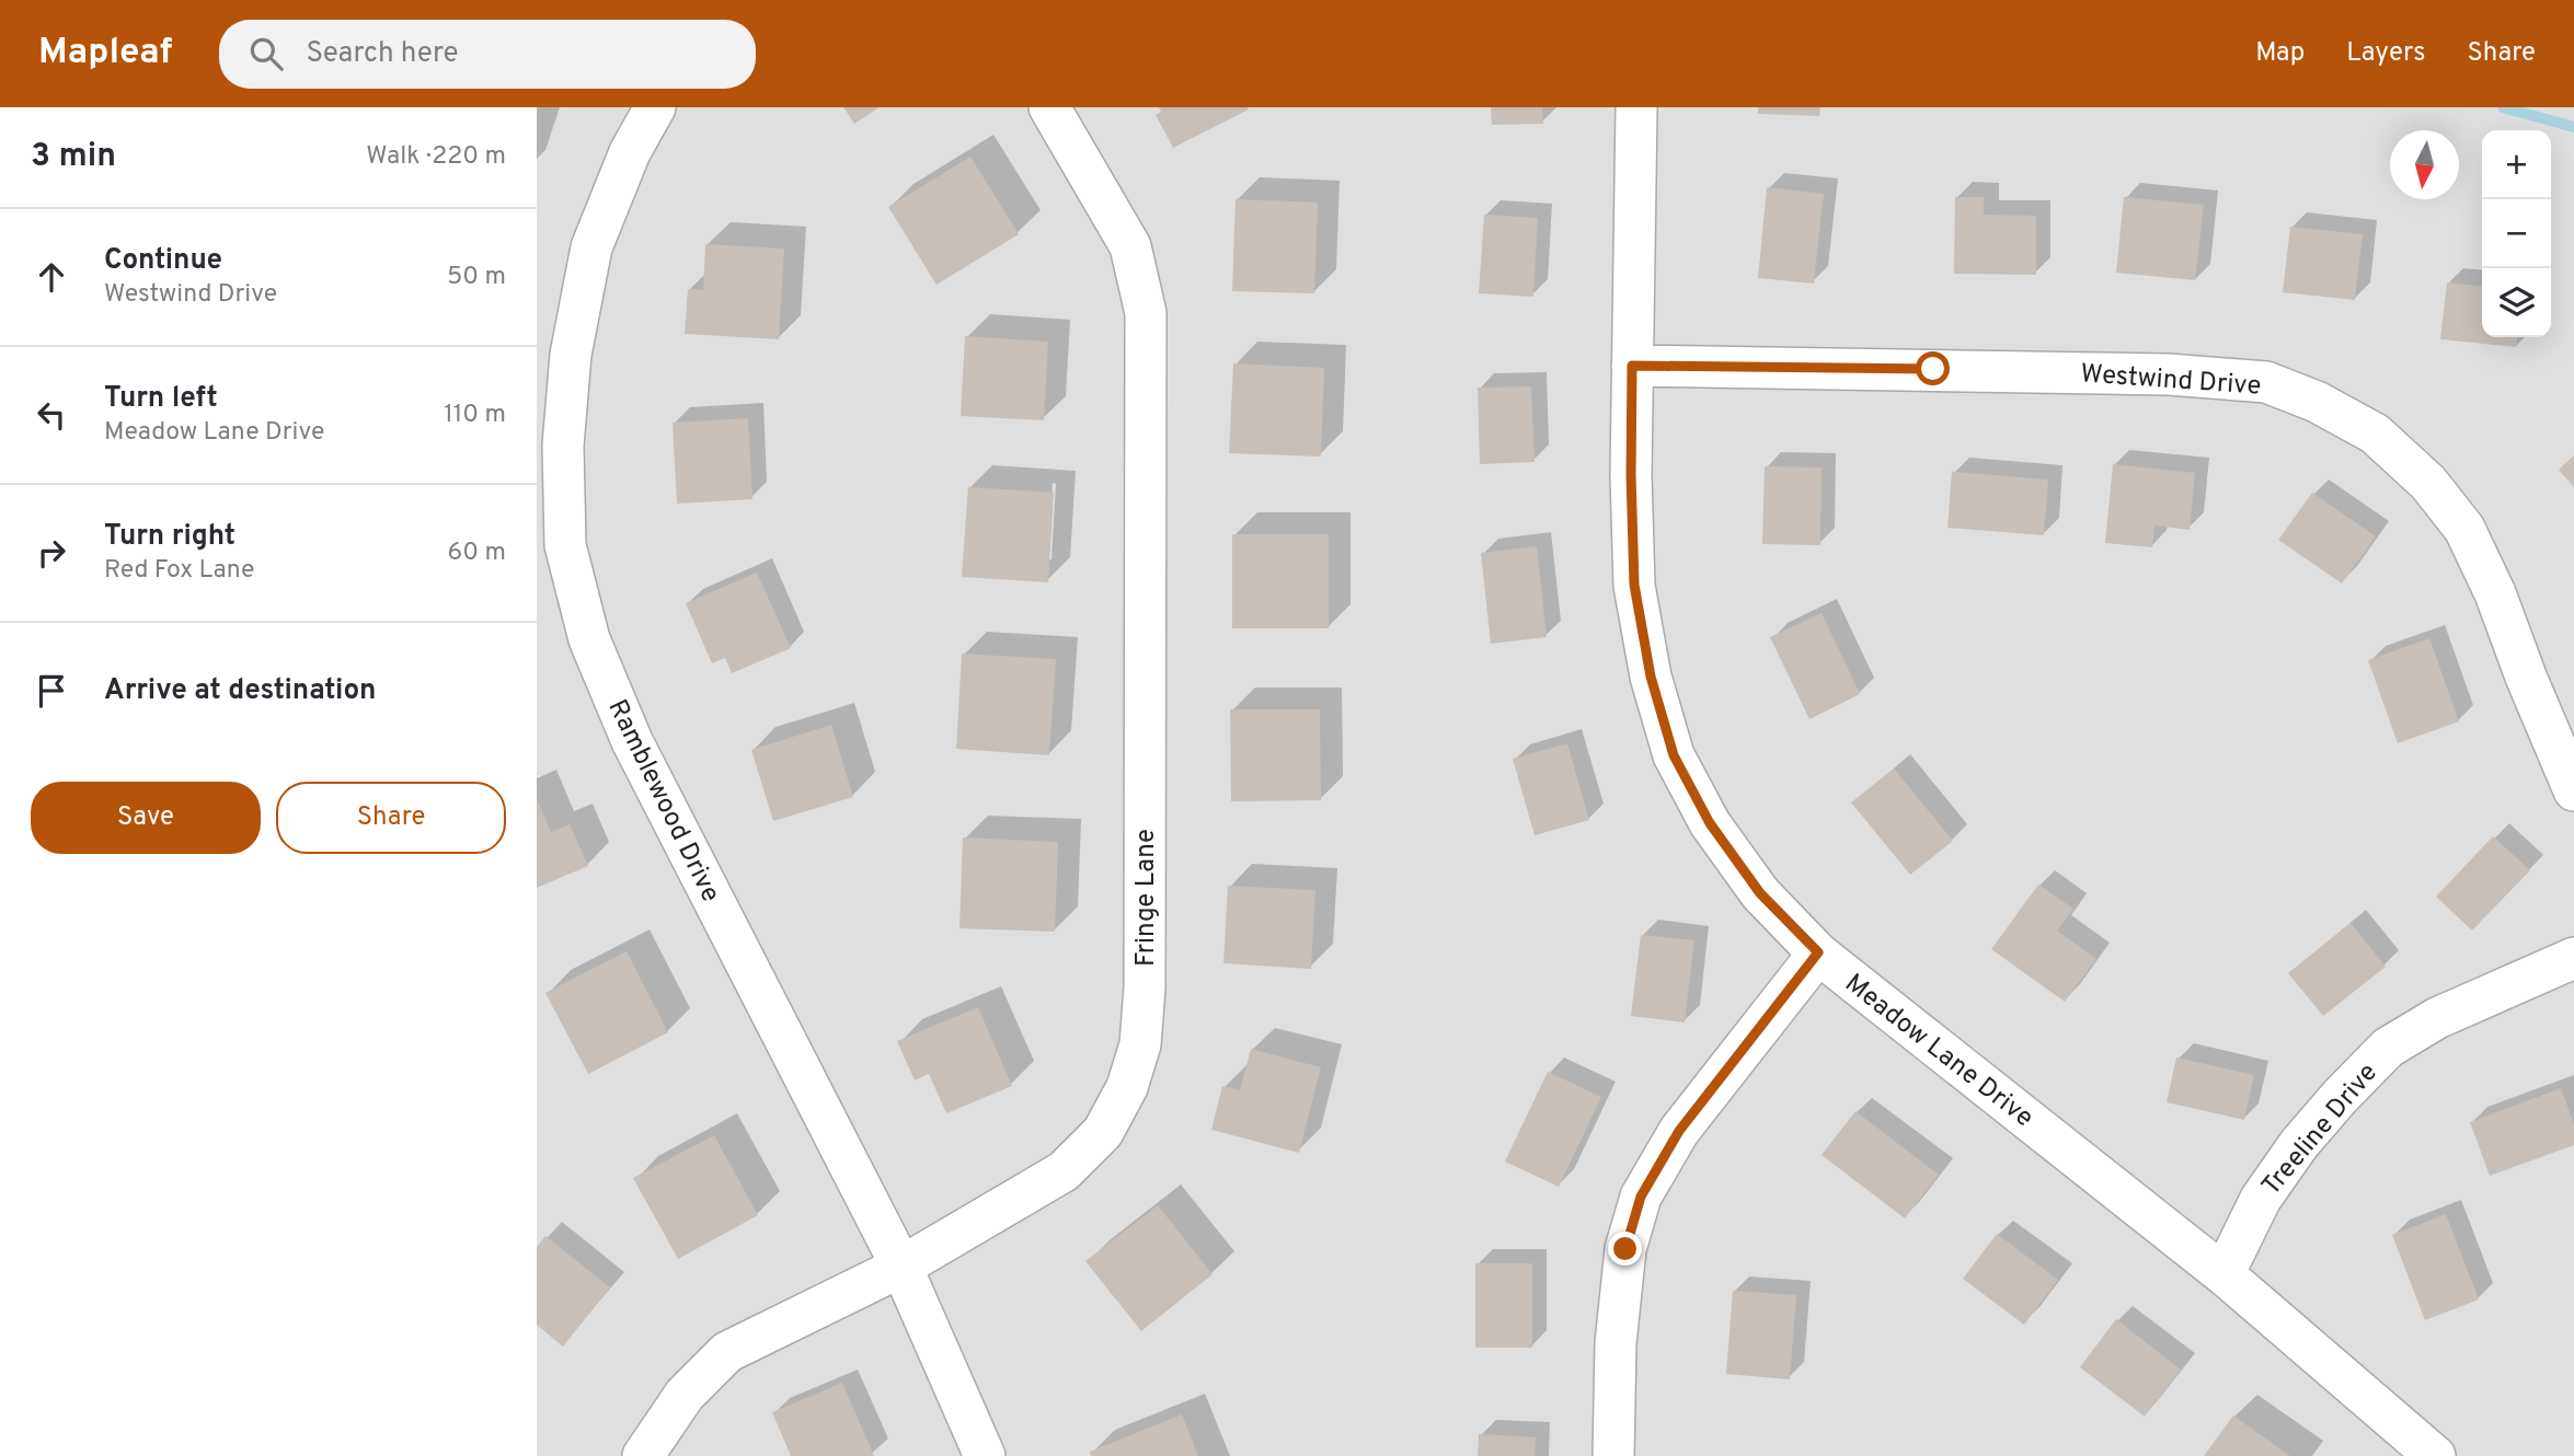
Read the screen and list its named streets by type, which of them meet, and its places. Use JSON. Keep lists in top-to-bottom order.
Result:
{
  "streets": {
    "street": [
      "Westwind Drive",
      "Ramblewood Drive",
      "Fringe Lane",
      "Meadow Lane Drive",
      "Treeline Drive"
    ]
  },
  "crossings": [
    ["Westwind Drive", "Meadow Lane Drive"],
    ["Ramblewood Drive", "Fringe Lane"],
    ["Meadow Lane Drive", "Treeline Drive"]
  ],
  "north": "bottom",
  "page": {
    "header": "Mapleaf",
    "search": "Search here",
    "nav": ["Map", "Layers", "Share"],
    "heading": ["3 min", "Walk · 220 m"],
    "map_buttons": ["+", "−"],
    "list": [
      ["Continue", "Westwind Drive", "50 m"],
      ["Turn left", "Meadow Lane Drive", "110 m"],
      ["Turn right", "Red Fox Lane", "60 m"],
      "Arrive at destination"
    ],
    "buttons": ["Save", "Share"]
  }
}
